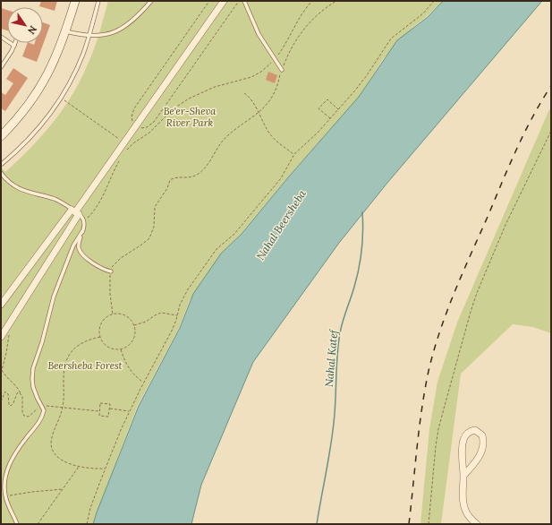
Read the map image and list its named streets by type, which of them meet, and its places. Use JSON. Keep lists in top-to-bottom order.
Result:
{
  "water": ["Nahal Beersheba", "Nahal Katef"],
  "parks": ["Be'er-Sheva River Park", "Beersheba Forest"],
  "north": "bottom right"
}
